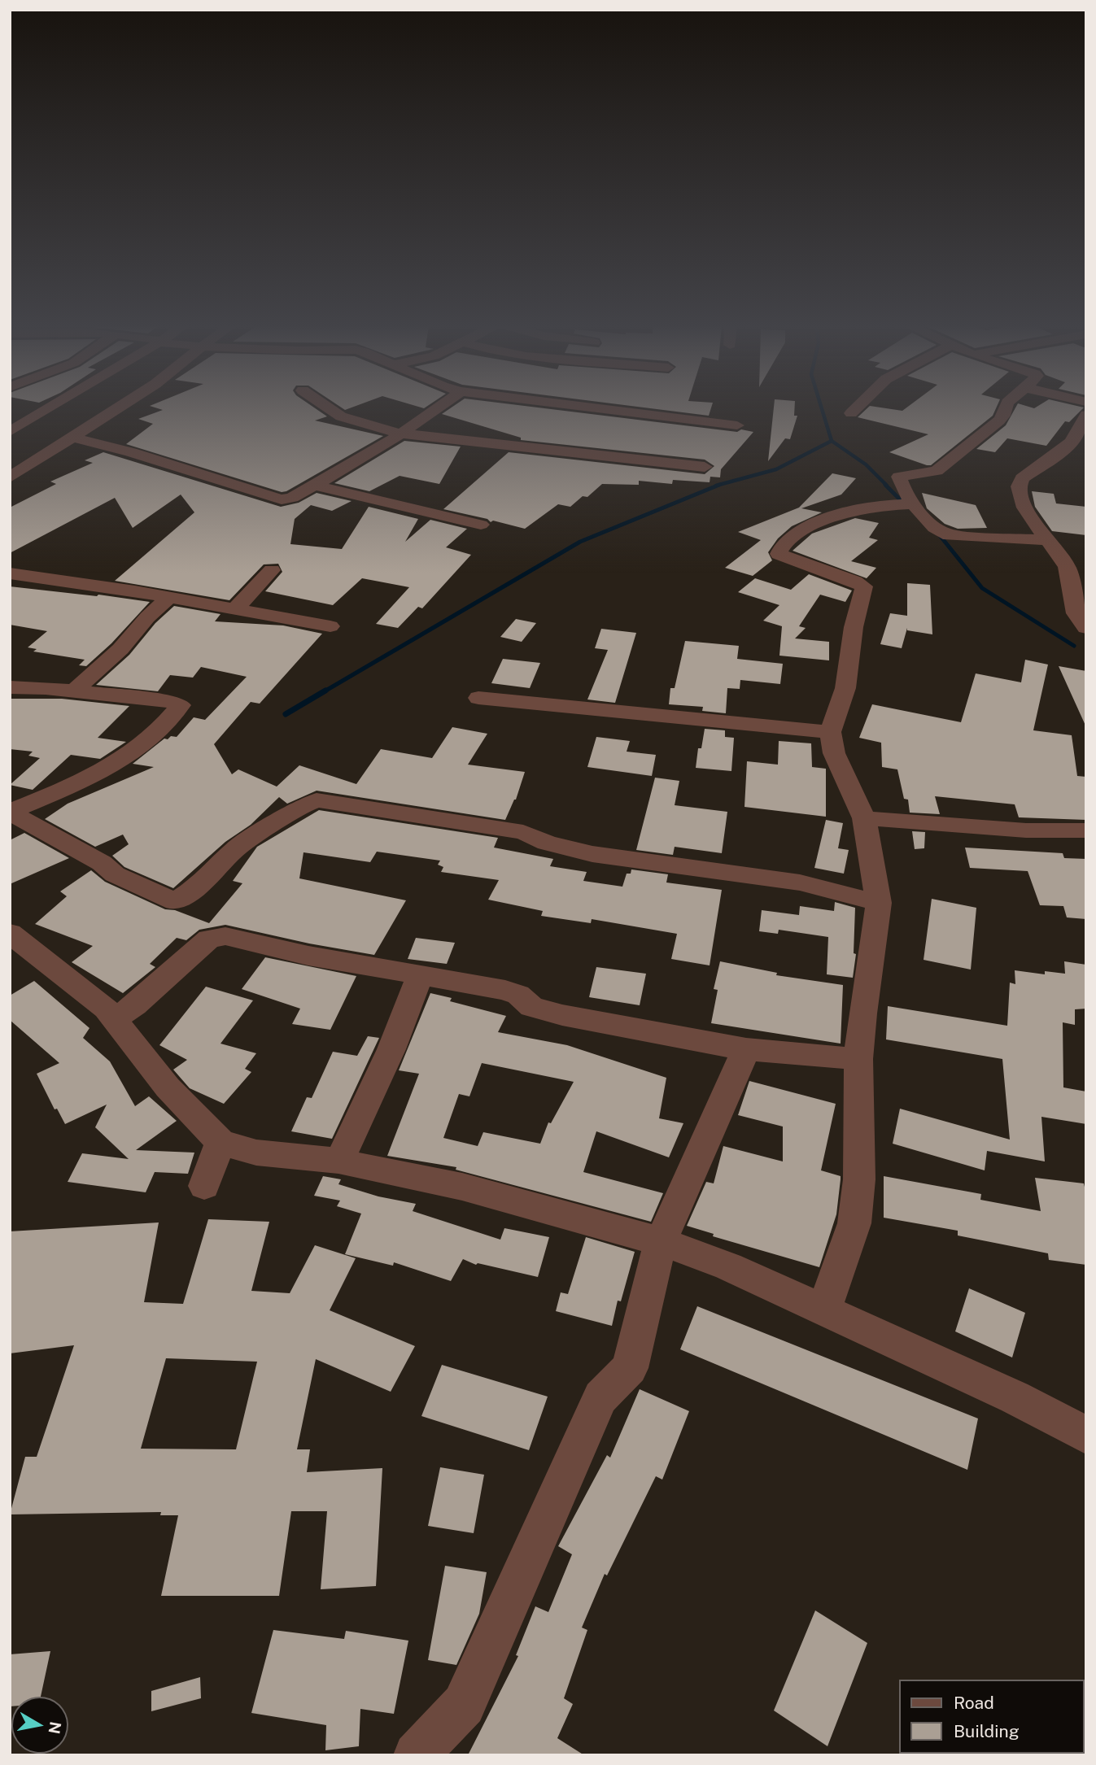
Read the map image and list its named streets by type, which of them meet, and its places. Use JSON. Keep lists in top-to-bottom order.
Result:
{
  "legend": ["Road", "Building"],
  "north": "right"
}
